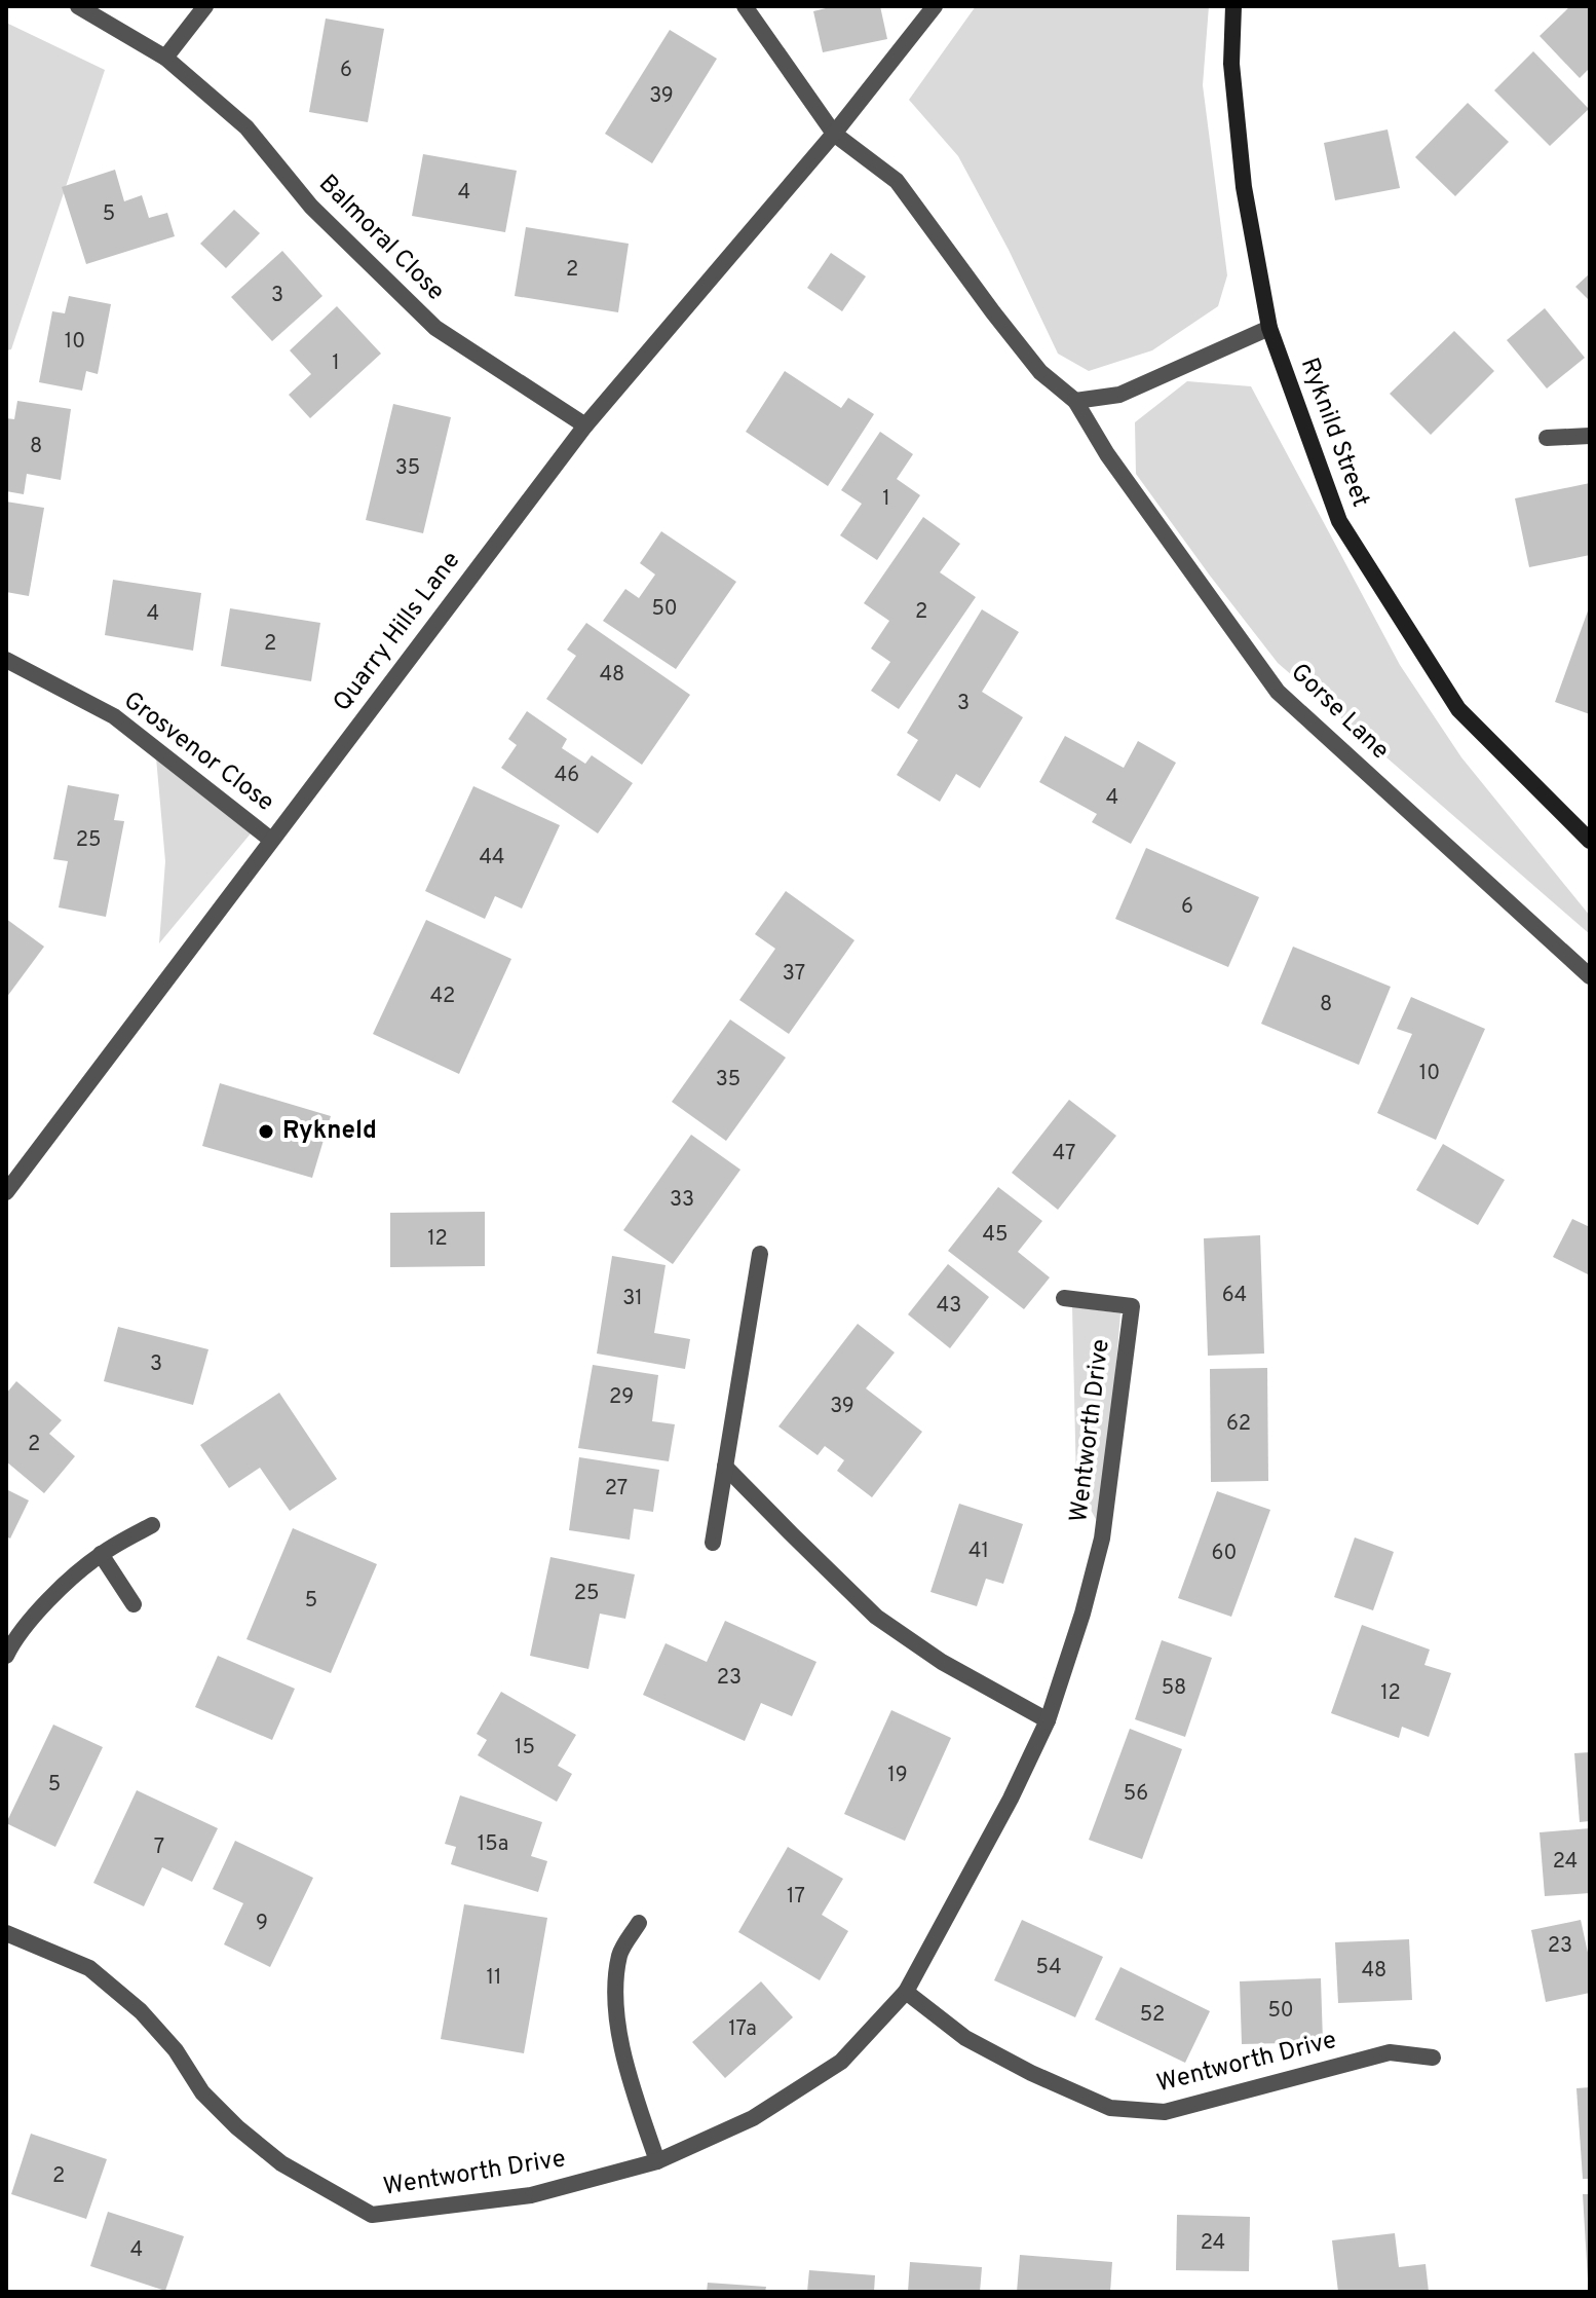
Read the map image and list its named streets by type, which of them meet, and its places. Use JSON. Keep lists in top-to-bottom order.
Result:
{
  "streets": {
    "street": [
      "Balmoral Close",
      "Ryknild Street",
      "Quarry Hills Lane",
      "Gorse Lane",
      "Grosvenor Close",
      "Wentworth Drive"
    ]
  },
  "crossings": [
    ["Balmoral Close", "Quarry Hills Lane"],
    ["Quarry Hills Lane", "Gorse Lane"],
    ["Quarry Hills Lane", "Grosvenor Close"]
  ],
  "places": ["Rykneld"],
  "house_numbers": [
    "6",
    "39",
    "4",
    "5",
    "2",
    "3",
    "10",
    "1",
    "8",
    "35",
    "1",
    "50",
    "2",
    "4",
    "2",
    "48",
    "3",
    "46",
    "4",
    "25",
    "44",
    "6",
    "37",
    "42",
    "8",
    "10",
    "35",
    "47",
    "33",
    "45",
    "12",
    "64",
    "31",
    "43",
    "3",
    "29",
    "39",
    "62",
    "2",
    "27",
    "41",
    "60",
    "25",
    "5",
    "23",
    "58",
    "12",
    "15",
    "19",
    "5",
    "56",
    "15a",
    "7",
    "24",
    "17",
    "9",
    "23",
    "54",
    "48",
    "11",
    "50",
    "52",
    "17a",
    "2",
    "24",
    "4"
  ]
}
